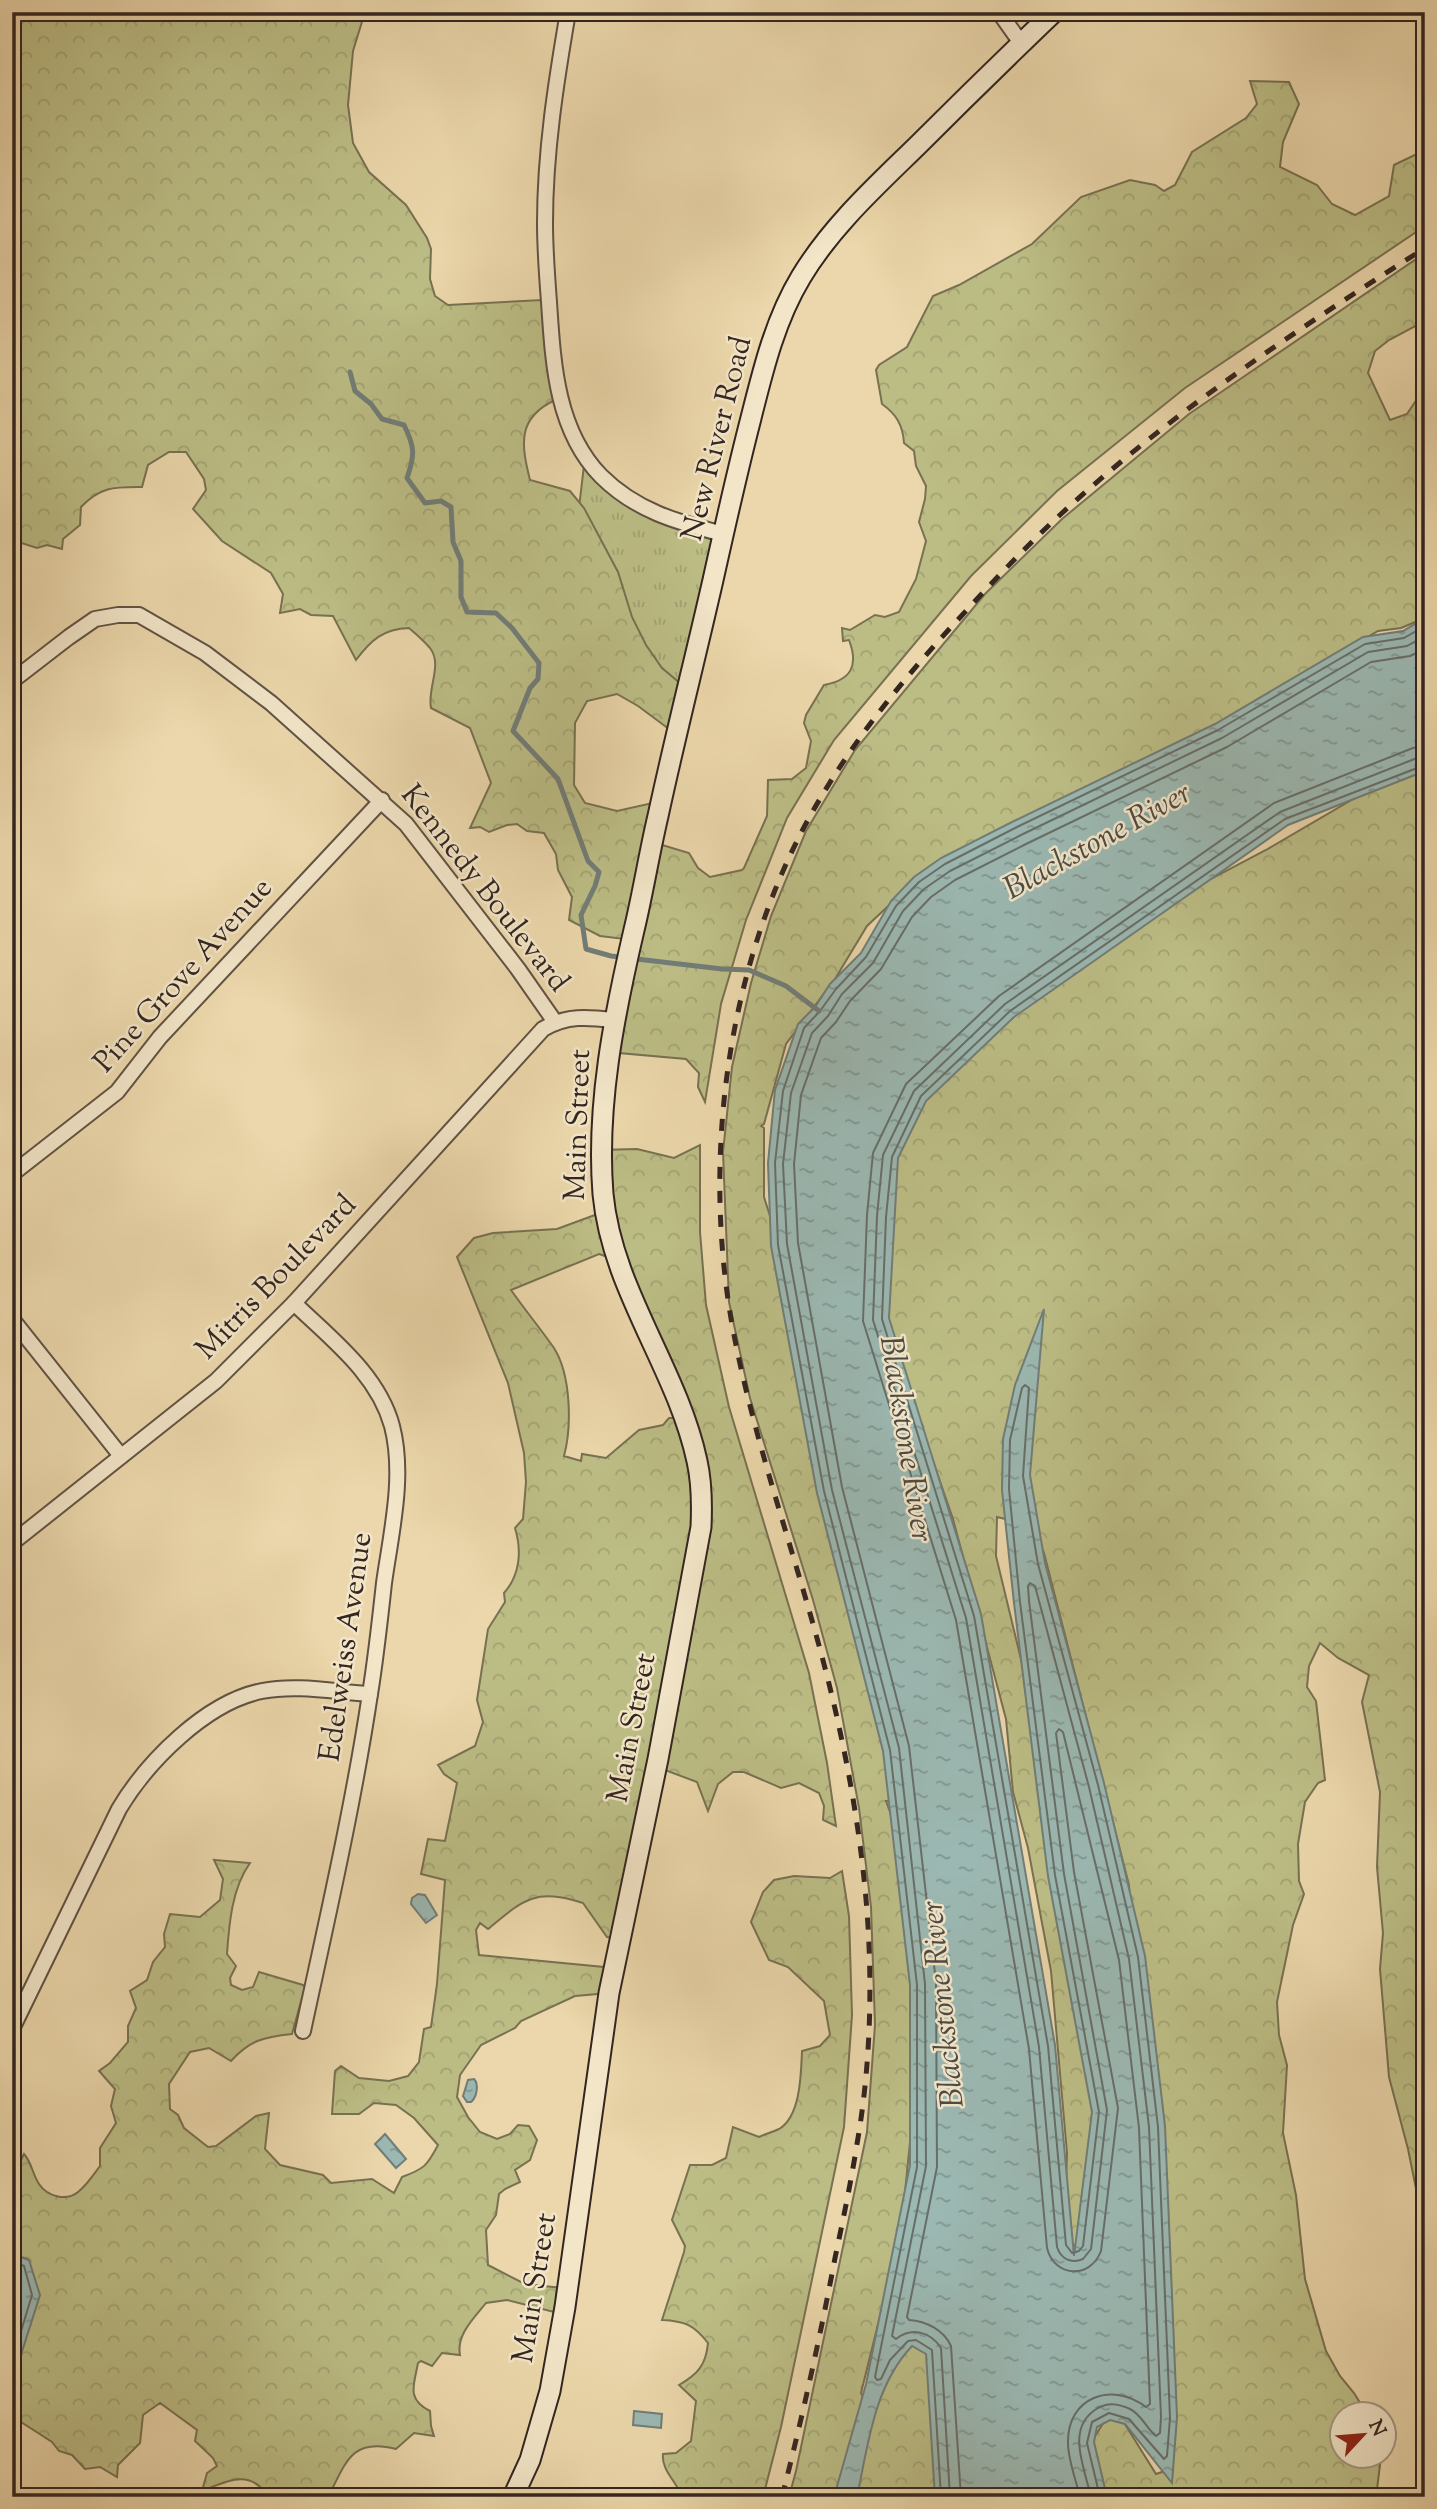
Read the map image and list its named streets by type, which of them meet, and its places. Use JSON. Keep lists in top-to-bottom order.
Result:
{
  "streets": {
    "street": [
      "New River Road",
      "Kennedy Boulevard",
      "Pine Grove Avenue",
      "Main Street",
      "Mitris Boulevard",
      "Edelweiss Avenue"
    ]
  },
  "crossings": [
    ["New River Road", "Main Street"],
    ["Kennedy Boulevard", "Pine Grove Avenue"],
    ["Kennedy Boulevard", "Main Street"],
    ["Kennedy Boulevard", "Mitris Boulevard"],
    ["Mitris Boulevard", "Edelweiss Avenue"]
  ],
  "water": ["Blackstone River"],
  "north": "top right"
}
